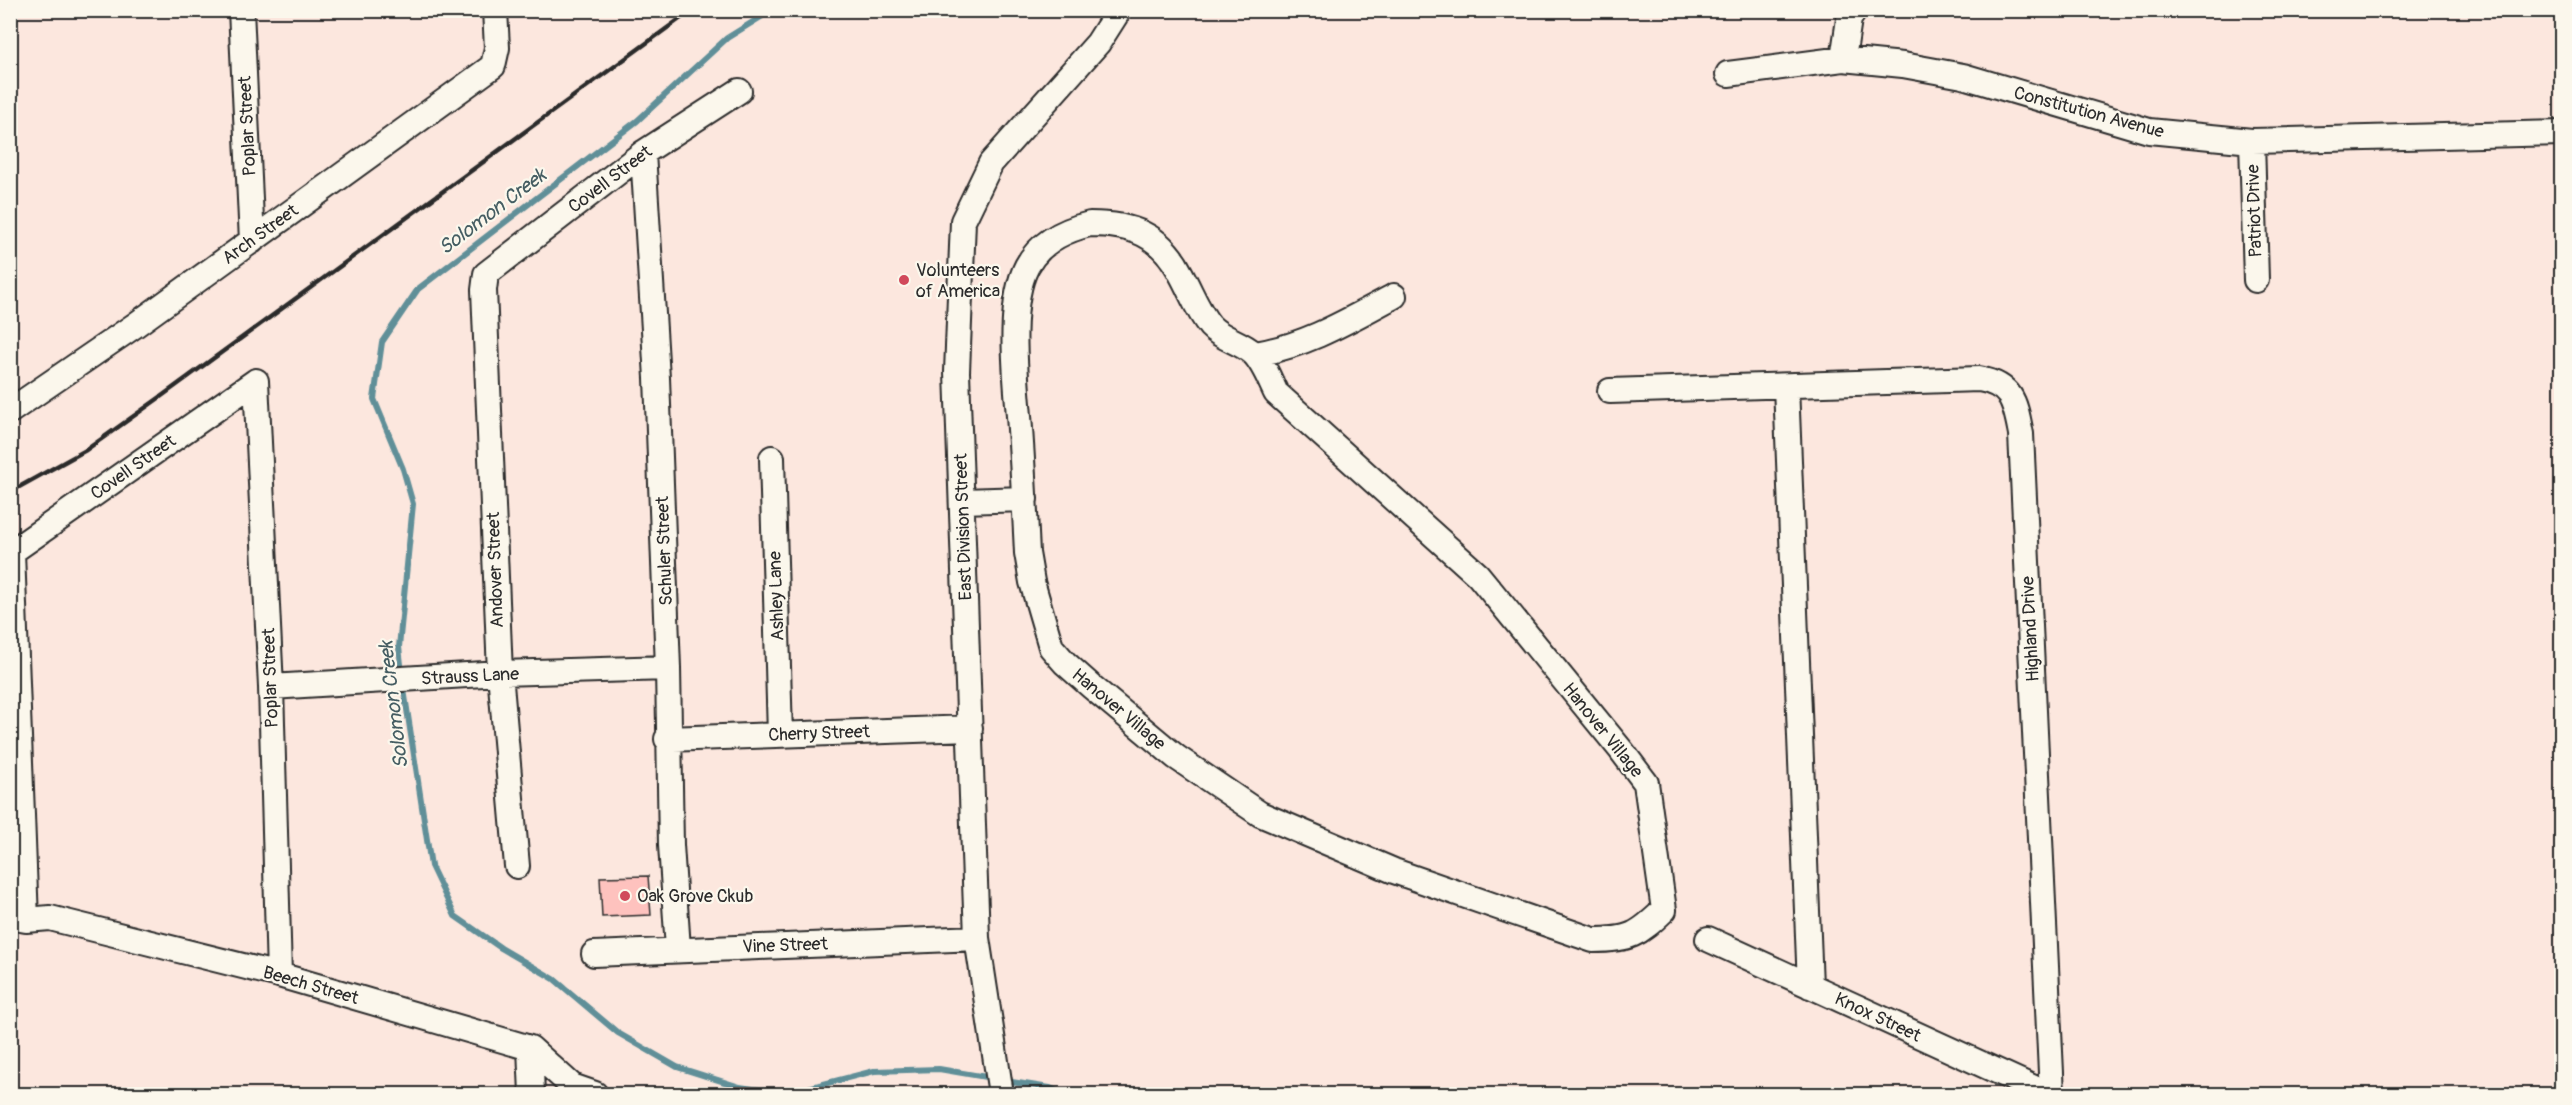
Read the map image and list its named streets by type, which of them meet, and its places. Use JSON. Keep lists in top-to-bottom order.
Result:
{
  "streets": {
    "street": [
      "Constitution Avenue",
      "Poplar Street",
      "Covell Street",
      "Patriot Drive",
      "Arch Street",
      "East Division Street",
      "Schuler Street",
      "Andover Street",
      "Ashley Lane",
      "Highland Drive",
      "Strauss Lane",
      "Hanover Village",
      "Cherry Street",
      "Vine Street",
      "Beech Street",
      "Knox Street"
    ]
  },
  "crossings": [
    ["Constitution Avenue", "Patriot Drive"],
    ["Poplar Street", "Covell Street"],
    ["Poplar Street", "Arch Street"],
    ["Poplar Street", "Strauss Lane"],
    ["Poplar Street", "Beech Street"],
    ["Covell Street", "Schuler Street"],
    ["Covell Street", "Andover Street"],
    ["East Division Street", "Cherry Street"],
    ["East Division Street", "Vine Street"],
    ["Schuler Street", "Strauss Lane"],
    ["Schuler Street", "Cherry Street"],
    ["Schuler Street", "Vine Street"],
    ["Andover Street", "Strauss Lane"],
    ["Ashley Lane", "Cherry Street"],
    ["Highland Drive", "Knox Street"]
  ],
  "water": ["Solomon Creek"],
  "places": ["Volunteers of America", "Oak Grove Ckub"]
}
